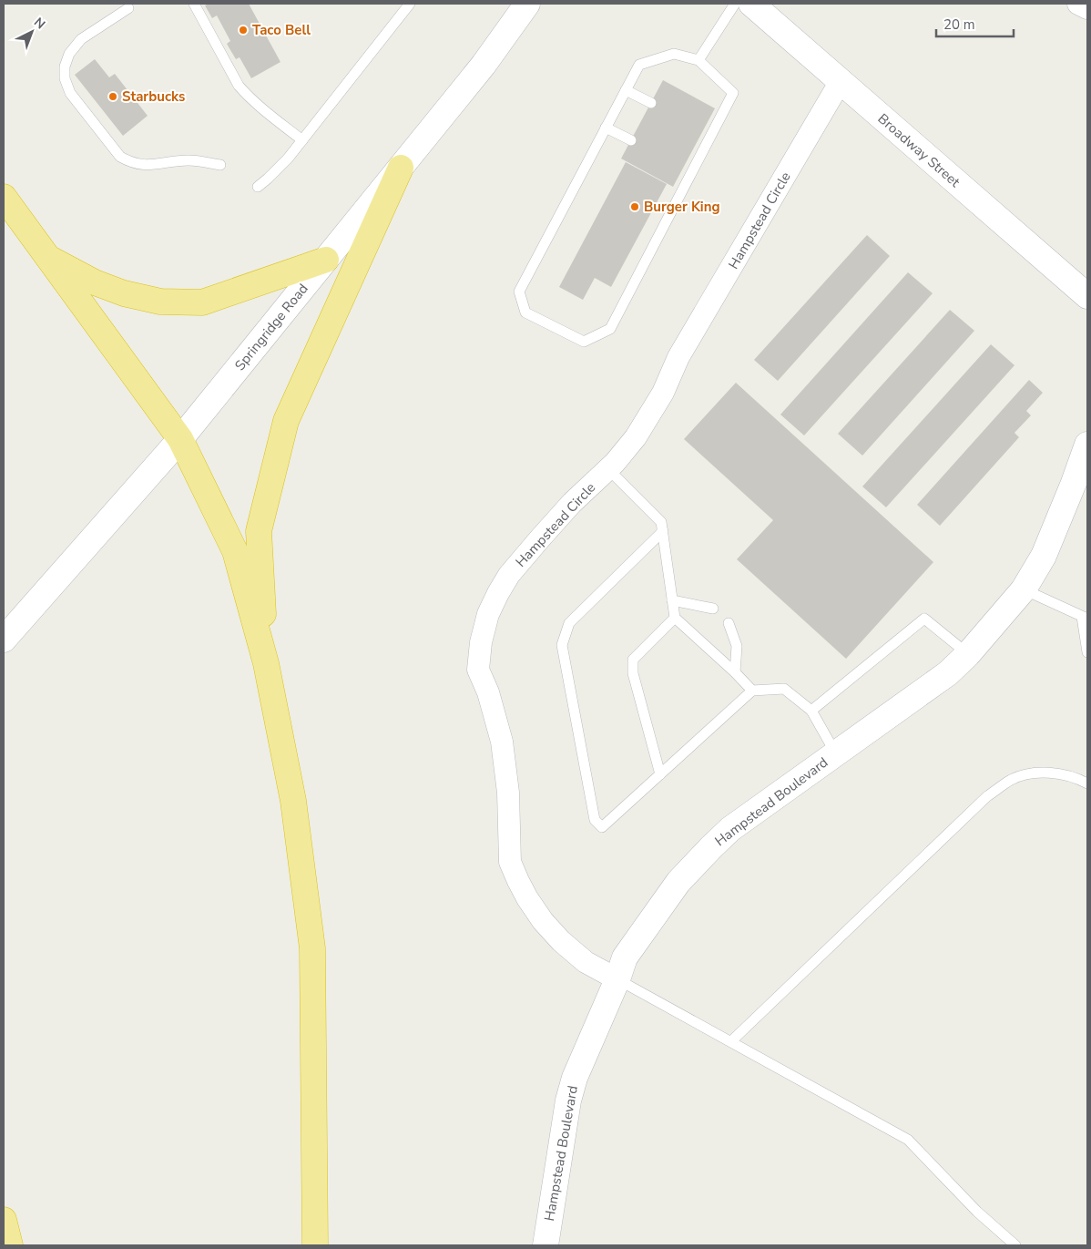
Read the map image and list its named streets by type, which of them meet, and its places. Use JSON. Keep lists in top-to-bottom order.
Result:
{
  "streets": {
    "street": [
      "Broadway Street",
      "Hampstead Circle",
      "Springridge Road",
      "Hampstead Boulevard"
    ]
  },
  "crossings": [
    ["Broadway Street", "Hampstead Circle"],
    ["Hampstead Circle", "Hampstead Boulevard"]
  ],
  "places": ["Taco Bell", "Starbucks", "Burger King"],
  "scale_bar": "20 m",
  "north": "top right"
}
